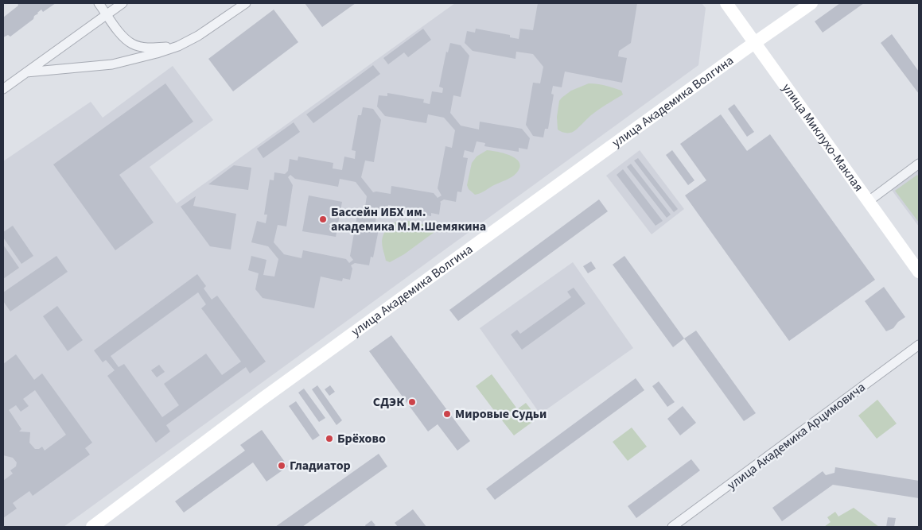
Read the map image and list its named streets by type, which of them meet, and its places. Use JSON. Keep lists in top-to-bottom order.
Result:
{
  "streets": {
    "street": ["улица Академика Волгина", "улица Миклухо-Маклая", "улица Академика Арцимовича"]
  },
  "crossings": [
    ["улица Академика Волгина", "улица Миклухо-Маклая"]
  ],
  "places": [
    "Бассейн ИБХ им. академика М.М.Шемякина",
    "СДЭК",
    "Мировые Судьи",
    "Брёхово",
    "Гладиатор"
  ]
}
